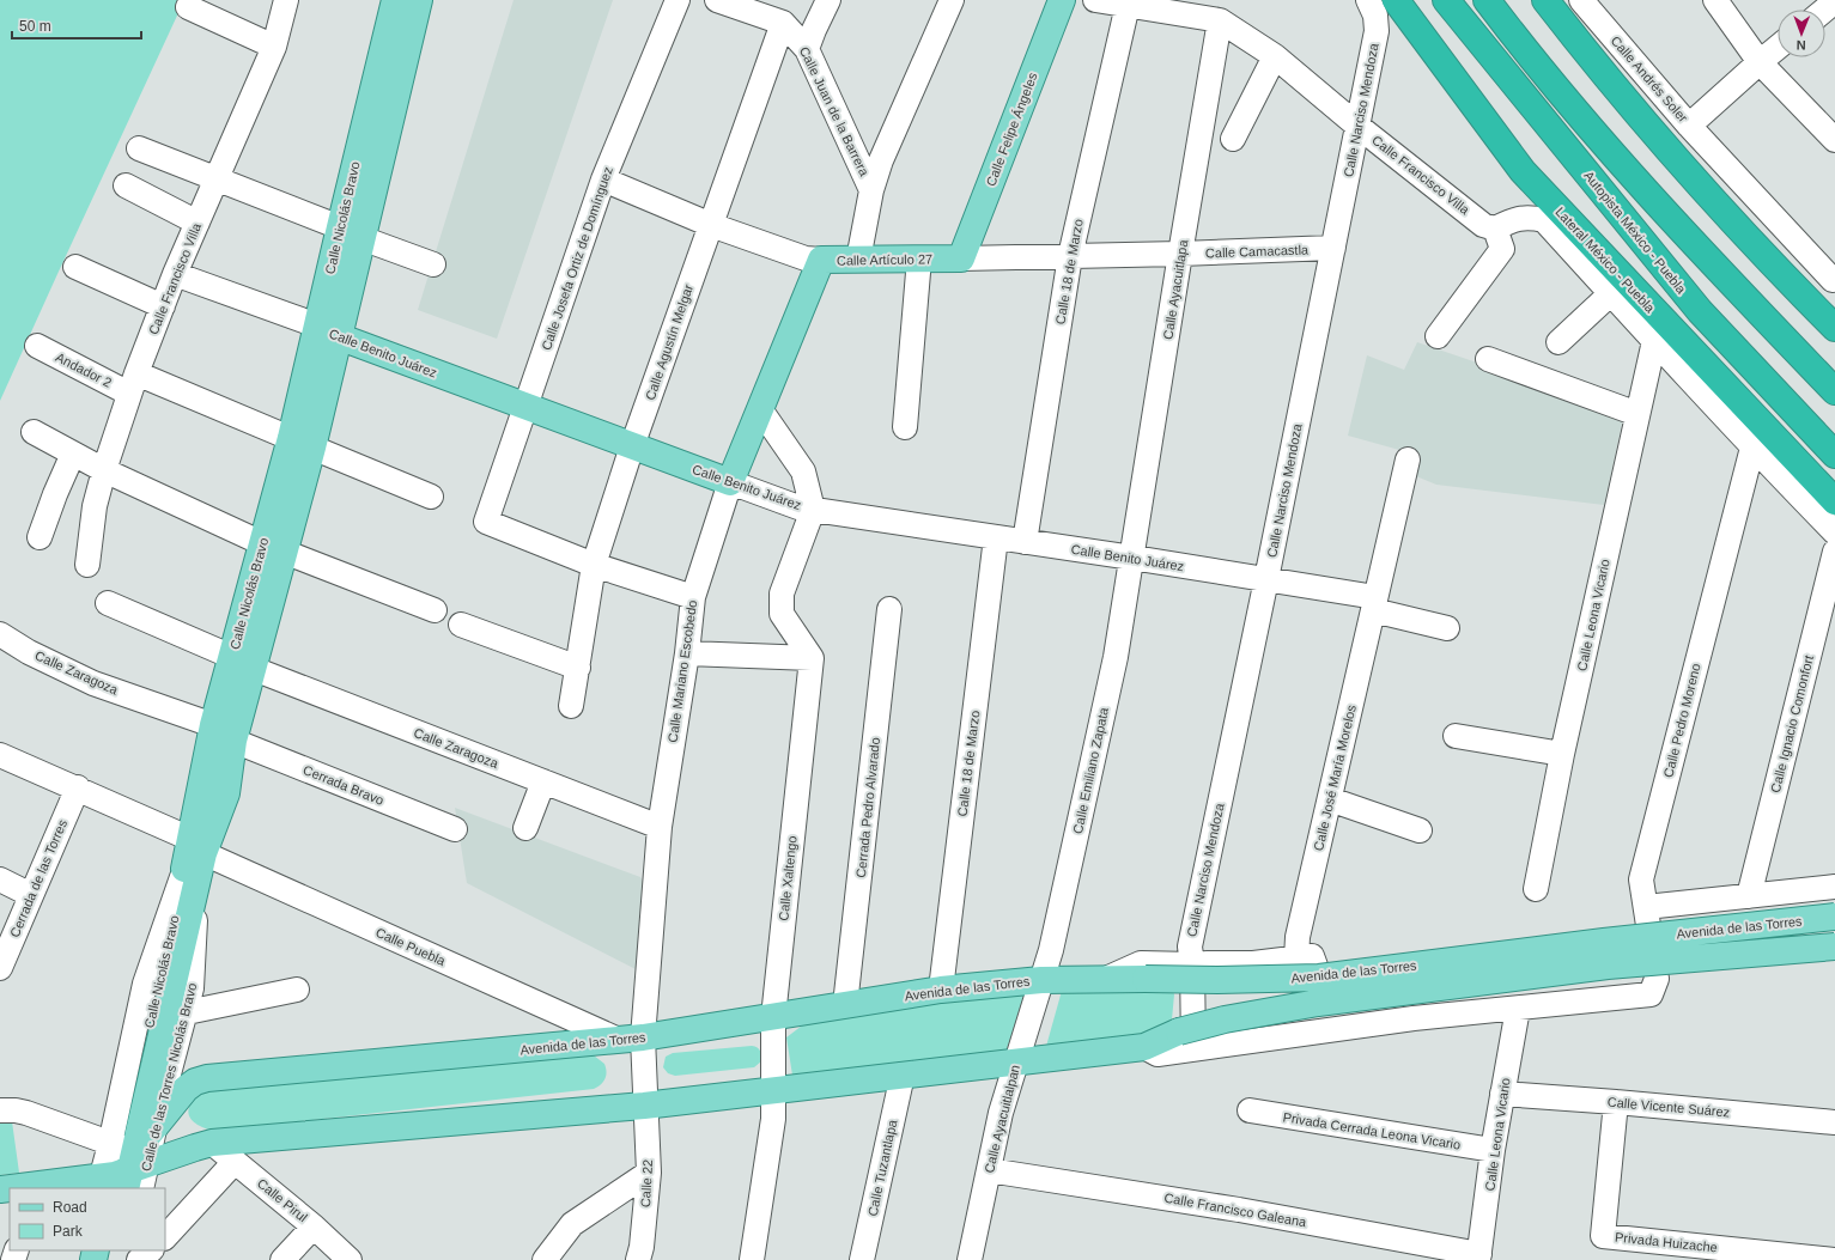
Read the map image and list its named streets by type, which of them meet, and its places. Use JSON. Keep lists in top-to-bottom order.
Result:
{
  "streets": {
    "highway": ["Autopista México - Puebla", "Lateral México - Puebla"],
    "main road": [
      "Calle Felipe Ángeles",
      "Calle Nicolás Bravo",
      "Calle Artículo 27",
      "Calle Benito Juárez",
      "Calle Mariano Escobedo",
      "Avenida de las Torres"
    ],
    "street": [
      "Calle Andrés Soler",
      "Calle Narciso Mendoza",
      "Calle Juan de la Barrera",
      "Calle Francisco Villa",
      "Calle Camacastla",
      "Calle Josefa Ortiz de Domínguez",
      "Calle 18 de Marzo",
      "Calle Ayacuitlapa",
      "Calle Agustín Melgar",
      "Andador 2",
      "Calle Leona Vicario",
      "Calle Zaragoza",
      "Calle Pedro Moreno",
      "Calle Ignacio Comonfort",
      "Calle Emiliano Zapata",
      "Calle José María Morelos",
      "Cerrada Bravo",
      "Cerrada Pedro Alvarado",
      "Cerrada de las Torres",
      "Calle Xaltengo",
      "Calle Puebla",
      "Calle de las Torres Nicolás Bravo",
      "Calle Vicente Suárez",
      "Calle Ayacuitlalpan",
      "Privada Cerrada Leona Vicario",
      "Calle Tuzantlapa",
      "Calle 22",
      "Calle Pirul",
      "Calle Francisco Galeana",
      "Privada Huizache"
    ]
  },
  "crossings": [
    ["Calle Narciso Mendoza", "Calle Francisco Villa"],
    ["Calle Narciso Mendoza", "Calle Camacastla"],
    ["Calle Narciso Mendoza", "Calle Benito Juárez"],
    ["Calle Narciso Mendoza", "Avenida de las Torres"],
    ["Calle Juan de la Barrera", "Calle Agustín Melgar"],
    ["Calle Felipe Ángeles", "Calle Artículo 27"],
    ["Calle Francisco Villa", "Calle 18 de Marzo"],
    ["Calle Francisco Villa", "Calle Ayacuitlapa"],
    ["Calle Francisco Villa", "Calle Benito Juárez"],
    ["Calle Francisco Villa", "Andador 2"],
    ["Calle Nicolás Bravo", "Calle Benito Juárez"],
    ["Calle Nicolás Bravo", "Andador 2"],
    ["Calle Nicolás Bravo", "Calle Zaragoza"],
    ["Calle Nicolás Bravo", "Cerrada Bravo"],
    ["Calle Nicolás Bravo", "Avenida de las Torres"],
    ["Calle Nicolás Bravo", "Calle Puebla"],
    ["Calle Nicolás Bravo", "Calle de las Torres Nicolás Bravo"],
    ["Calle Camacastla", "Calle Artículo 27"],
    ["Calle Camacastla", "Calle Ayacuitlapa"],
    ["Calle Josefa Ortiz de Domínguez", "Calle Artículo 27"],
    ["Calle Josefa Ortiz de Domínguez", "Calle Agustín Melgar"],
    ["Calle Josefa Ortiz de Domínguez", "Calle Benito Juárez"],
    ["Calle Artículo 27", "Calle 18 de Marzo"],
    ["Calle Artículo 27", "Calle Ayacuitlapa"],
    ["Calle Artículo 27", "Calle Agustín Melgar"],
    ["Calle Artículo 27", "Calle Mariano Escobedo"],
    ["Calle 18 de Marzo", "Calle Benito Juárez"],
    ["Calle 18 de Marzo", "Avenida de las Torres"],
    ["Calle Ayacuitlapa", "Calle Benito Juárez"],
    ["Calle Ayacuitlapa", "Calle Emiliano Zapata"],
    ["Calle Agustín Melgar", "Calle Benito Juárez"],
    ["Calle Benito Juárez", "Calle Mariano Escobedo"],
    ["Calle Benito Juárez", "Calle Emiliano Zapata"],
    ["Calle Benito Juárez", "Calle José María Morelos"],
    ["Calle Leona Vicario", "Calle Pedro Moreno"],
    ["Calle Leona Vicario", "Calle Vicente Suárez"],
    ["Calle Leona Vicario", "Privada Cerrada Leona Vicario"],
    ["Calle Leona Vicario", "Calle Francisco Galeana"],
    ["Calle Mariano Escobedo", "Calle Zaragoza"],
    ["Calle Mariano Escobedo", "Avenida de las Torres"],
    ["Calle Mariano Escobedo", "Calle Puebla"],
    ["Calle Mariano Escobedo", "Calle 22"],
    ["Calle Zaragoza", "Cerrada Bravo"],
    ["Calle Emiliano Zapata", "Avenida de las Torres"],
    ["Calle Emiliano Zapata", "Calle Ayacuitlalpan"],
    ["Cerrada Pedro Alvarado", "Avenida de las Torres"],
    ["Cerrada de las Torres", "Calle Puebla"],
    ["Calle Xaltengo", "Avenida de las Torres"],
    ["Avenida de las Torres", "Calle Puebla"],
    ["Avenida de las Torres", "Calle de las Torres Nicolás Bravo"],
    ["Avenida de las Torres", "Calle Ayacuitlalpan"],
    ["Avenida de las Torres", "Calle Tuzantlapa"],
    ["Avenida de las Torres", "Calle 22"],
    ["Avenida de las Torres", "Calle Pirul"],
    ["Calle Puebla", "Calle de las Torres Nicolás Bravo"],
    ["Calle Vicente Suárez", "Privada Huizache"],
    ["Calle Ayacuitlalpan", "Calle Francisco Galeana"]
  ],
  "legend": ["Road", "Park"],
  "scale_bar": "50 m",
  "north": "bottom"
}
